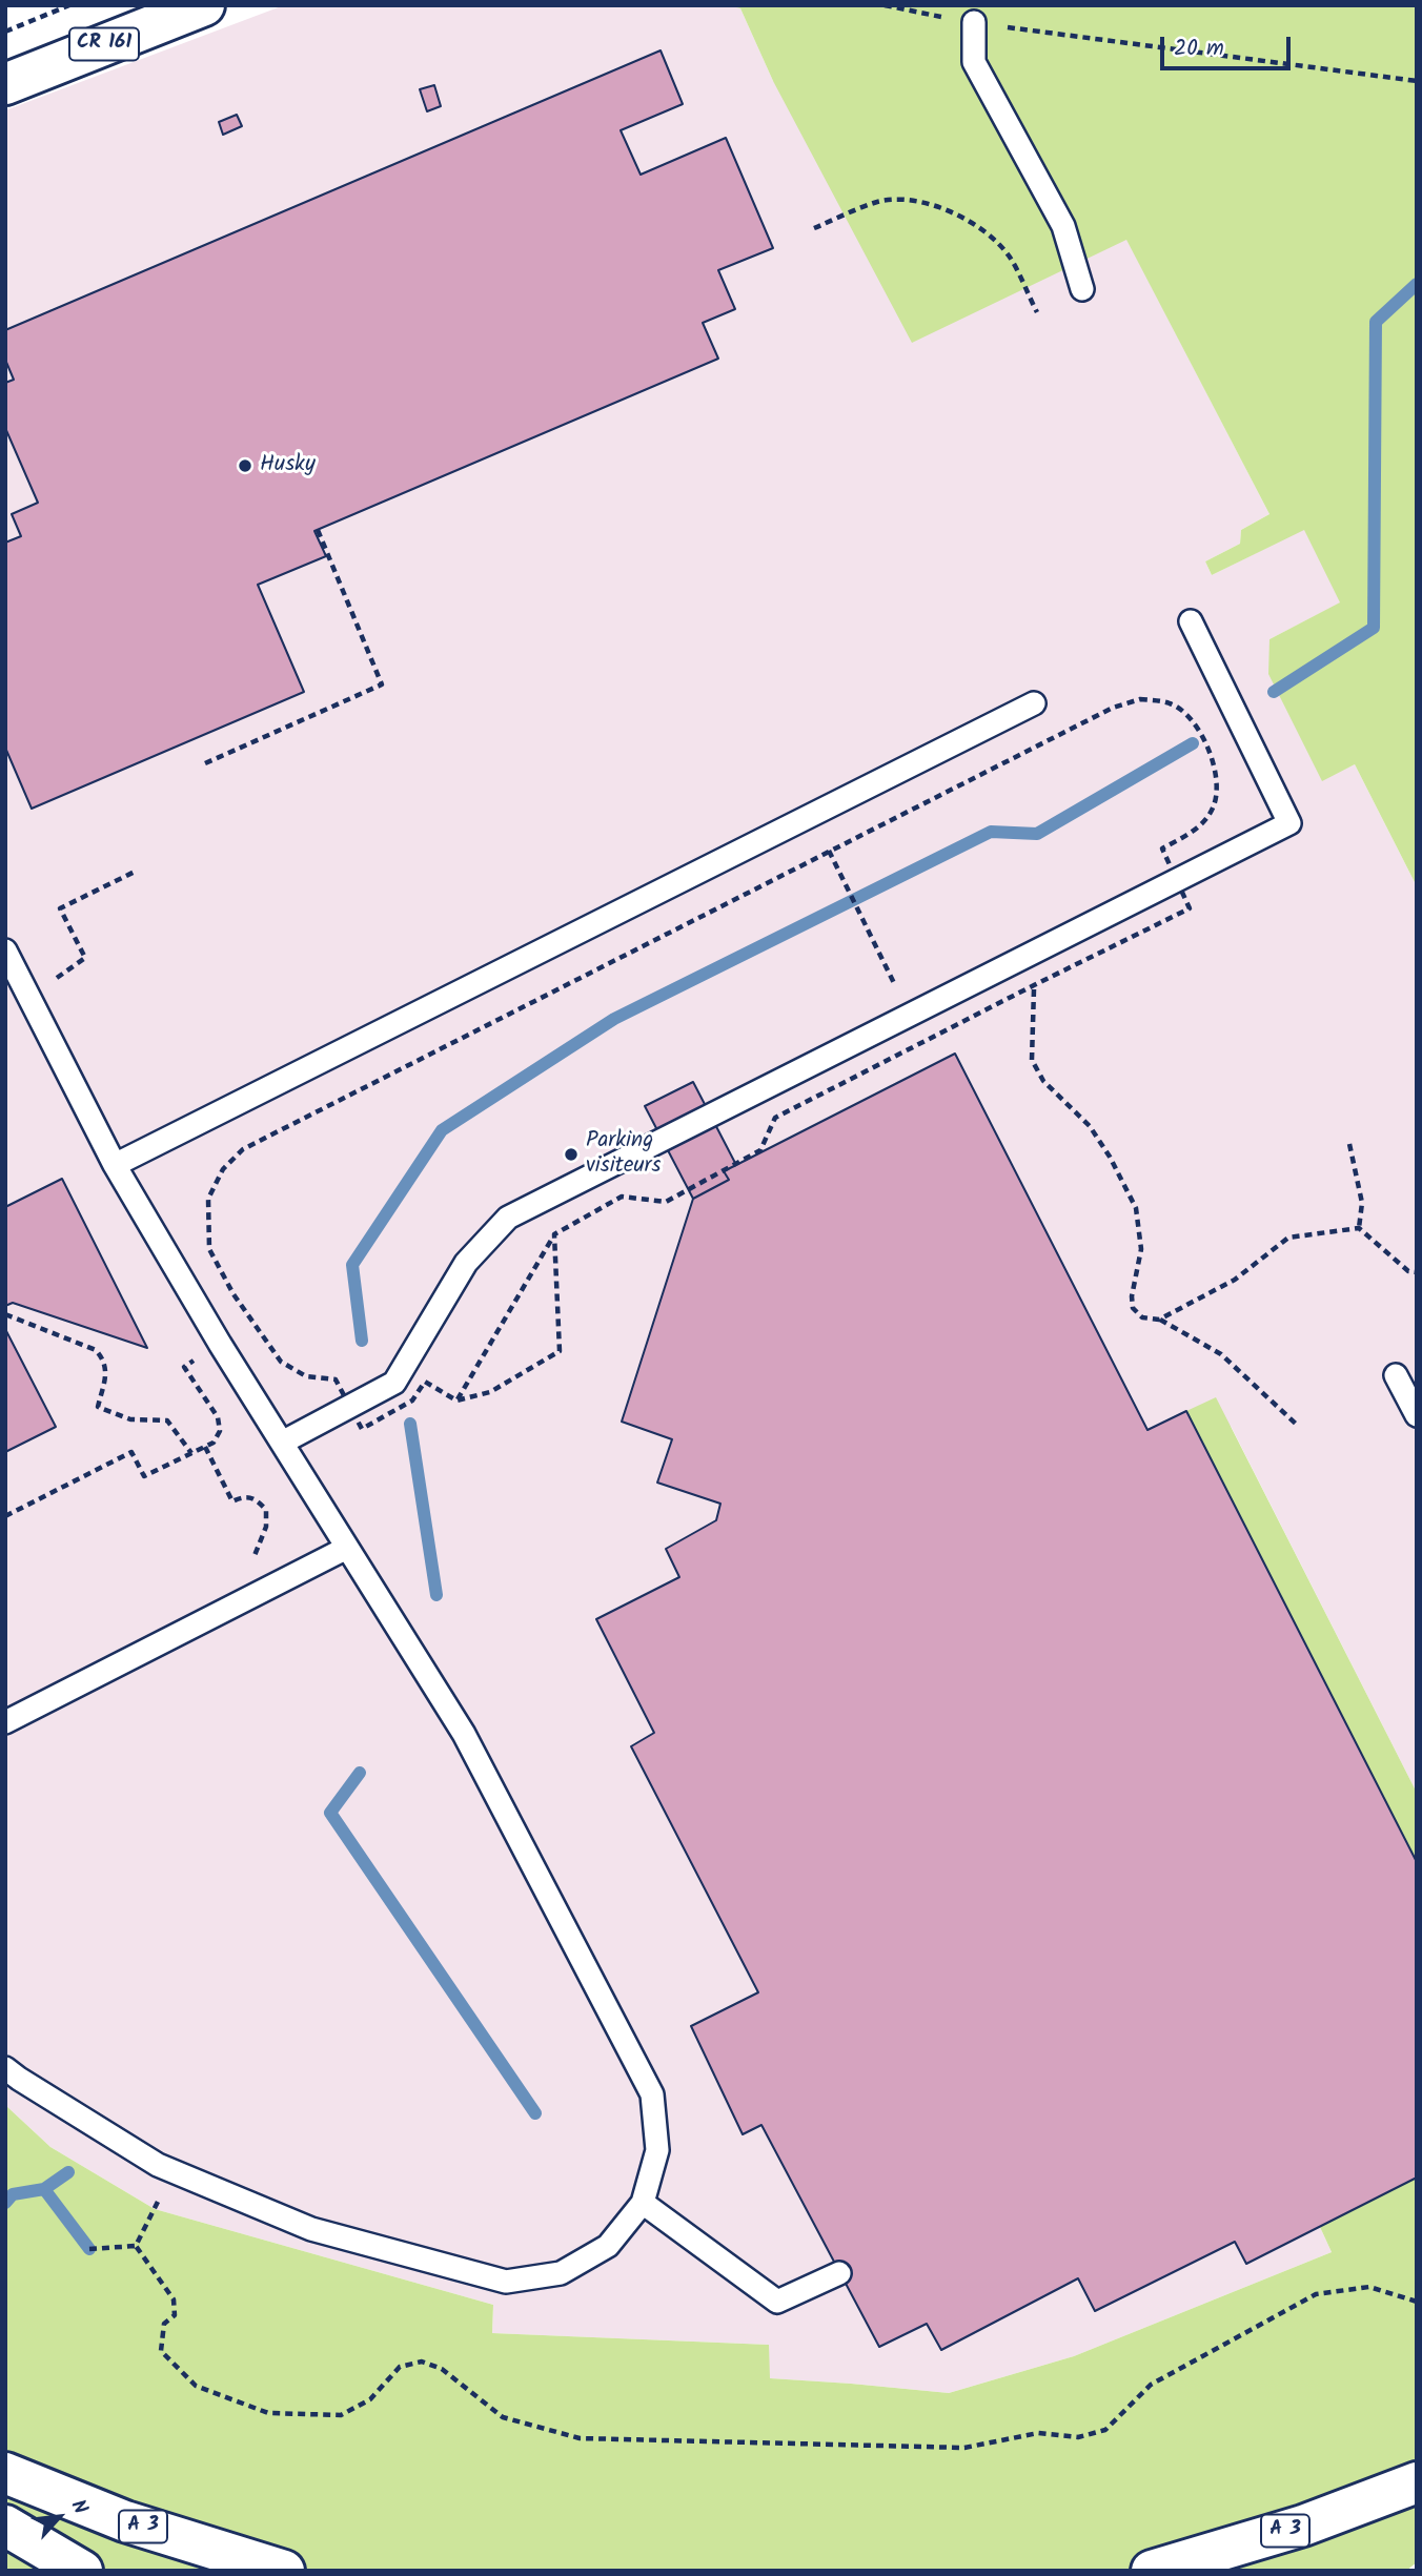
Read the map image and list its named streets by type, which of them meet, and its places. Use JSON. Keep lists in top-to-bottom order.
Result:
{
  "streets": {
    "main road": ["CR 161", "A 3"]
  },
  "places": ["Husky", "Parking visiteurs"],
  "scale_bar": "20 m",
  "north": "top right"
}
